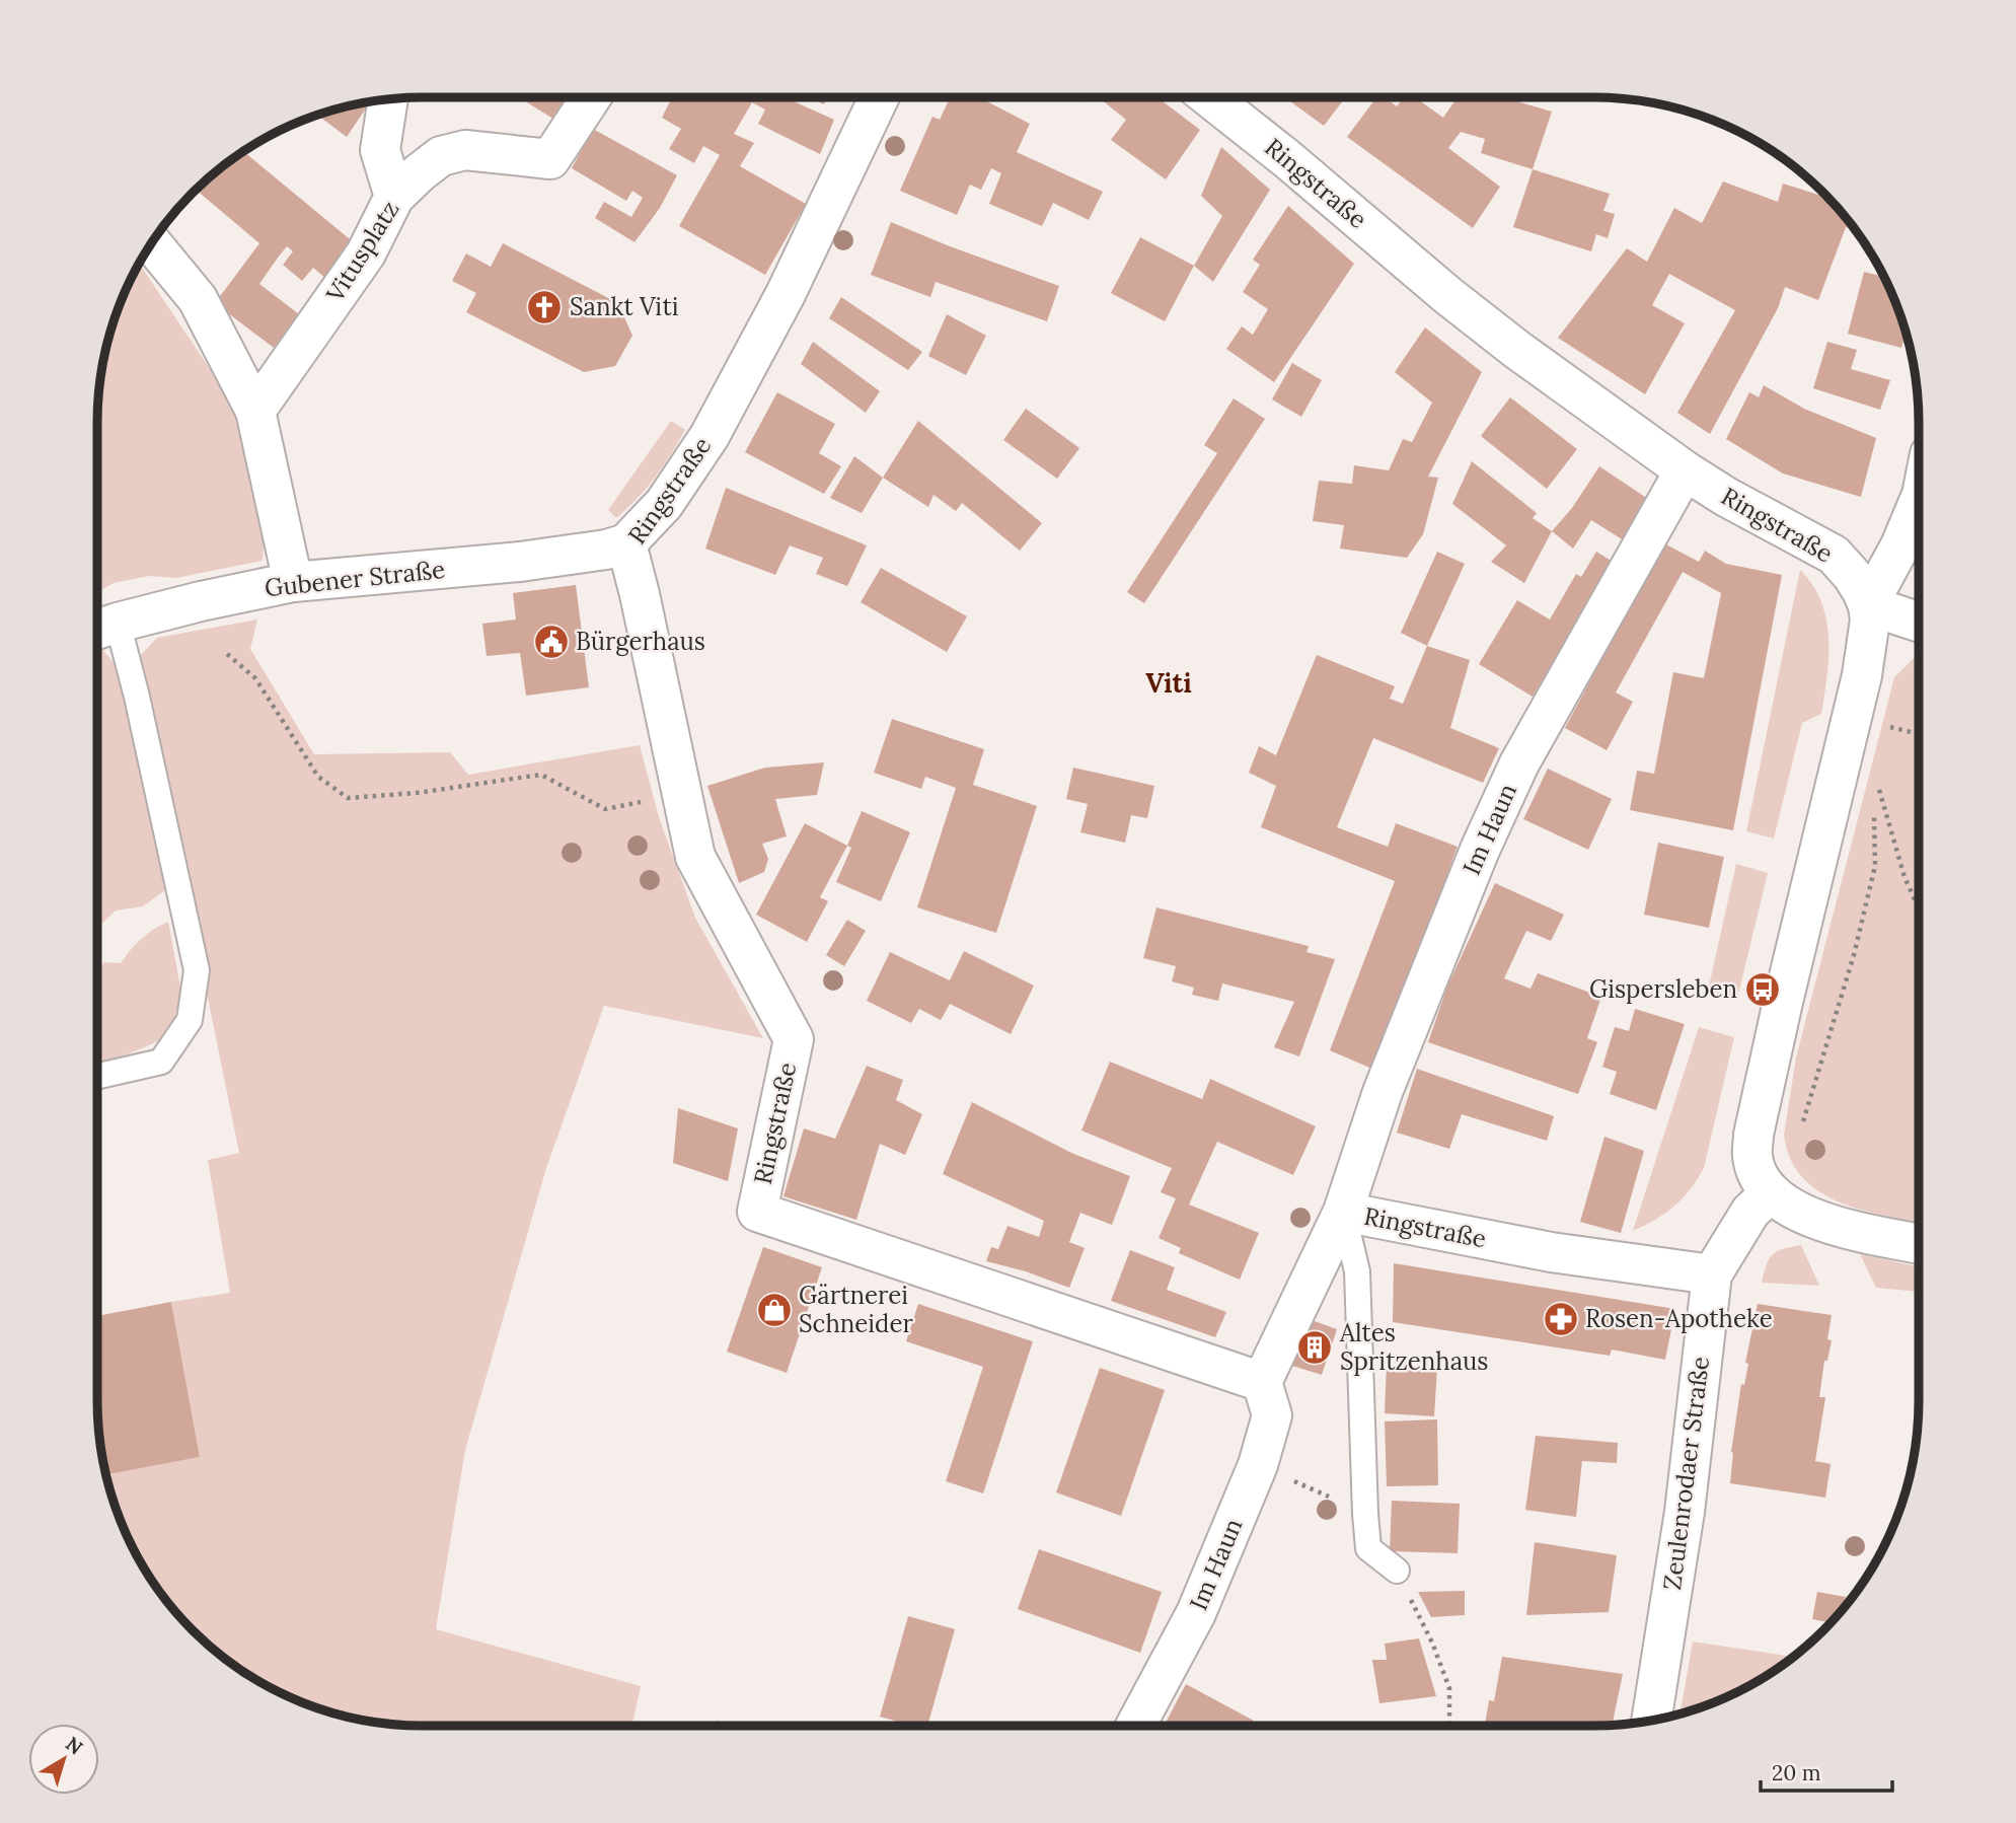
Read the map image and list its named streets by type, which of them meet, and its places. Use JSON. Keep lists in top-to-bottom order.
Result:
{
  "streets": {
    "street": [
      "Ringstraße",
      "Vitusplatz",
      "Gubener Straße",
      "Im Haun",
      "Zeulenrodaer Straße"
    ]
  },
  "crossings": [
    ["Ringstraße", "Gubener Straße"],
    ["Ringstraße", "Im Haun"],
    ["Ringstraße", "Zeulenrodaer Straße"]
  ],
  "districts": ["Viti"],
  "places": {
    "church": ["Sankt Viti"],
    "public building": ["Bürgerhaus"],
    "bus stop": ["Gispersleben"],
    "shop": ["Gärtnerei Schneider"],
    "pharmacy": ["Rosen-Apotheke"],
    "building": ["Altes Spritzenhaus"]
  },
  "scale_bar": "20 m",
  "north": "top right"
}
